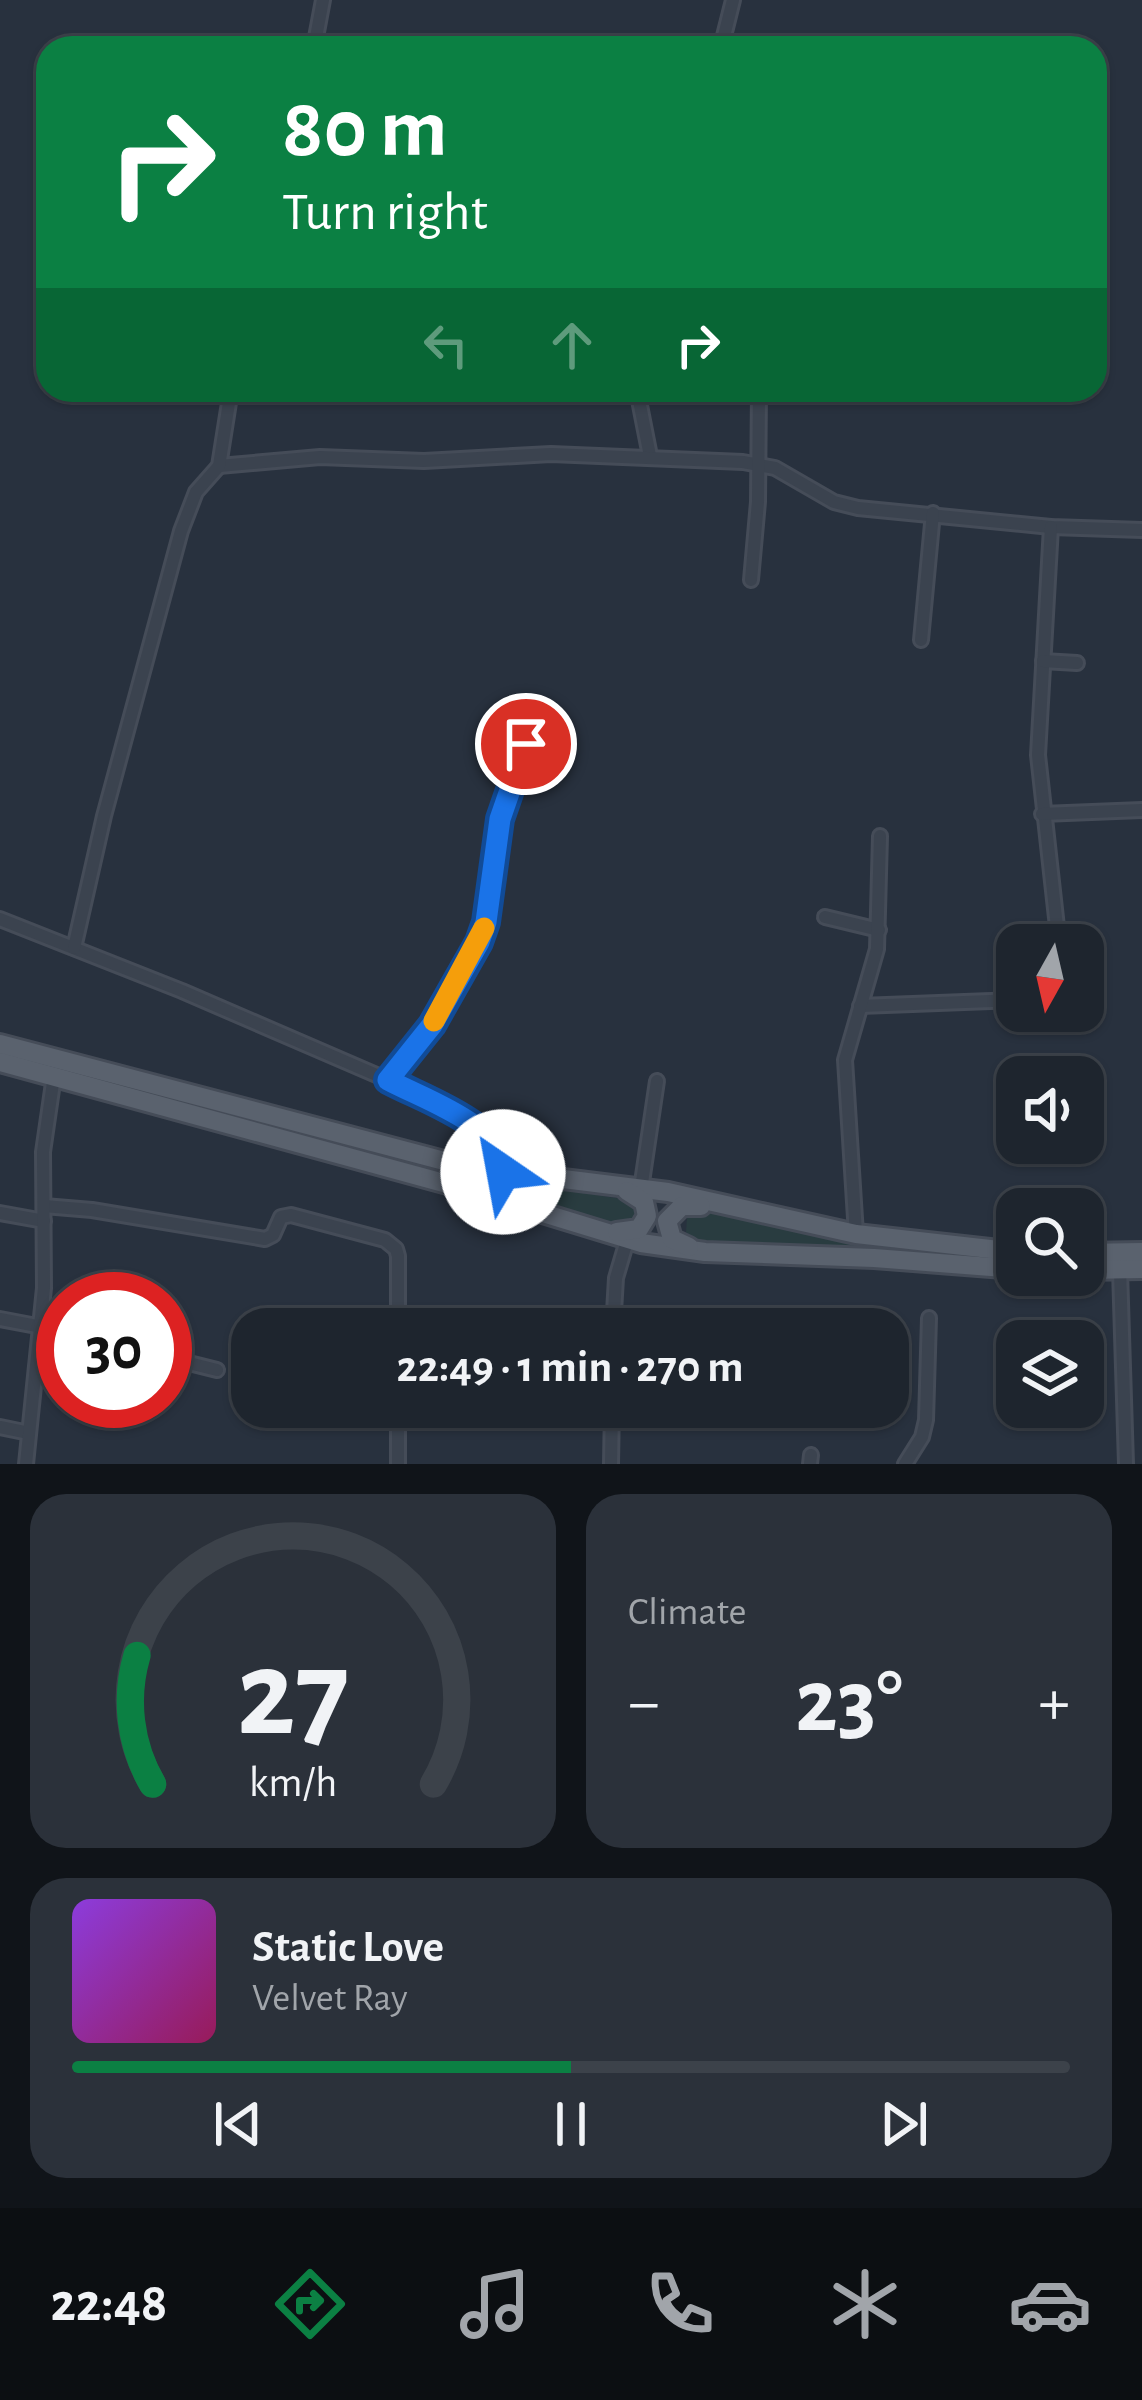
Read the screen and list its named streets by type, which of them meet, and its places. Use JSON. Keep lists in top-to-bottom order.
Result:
{
  "north": "bottom",
  "page": {
    "turn": ["80 m", "Turn right"],
    "limit": "30",
    "trip": "22:49 · 1 min · 270 m",
    "tile": "Climate",
    "heat": ["−", "23°", "+"],
    "song": ["Static Love", "Velvet Ray"],
    "tabs": "22:48",
    "gauge": ["27", "km/h"]
  }
}
